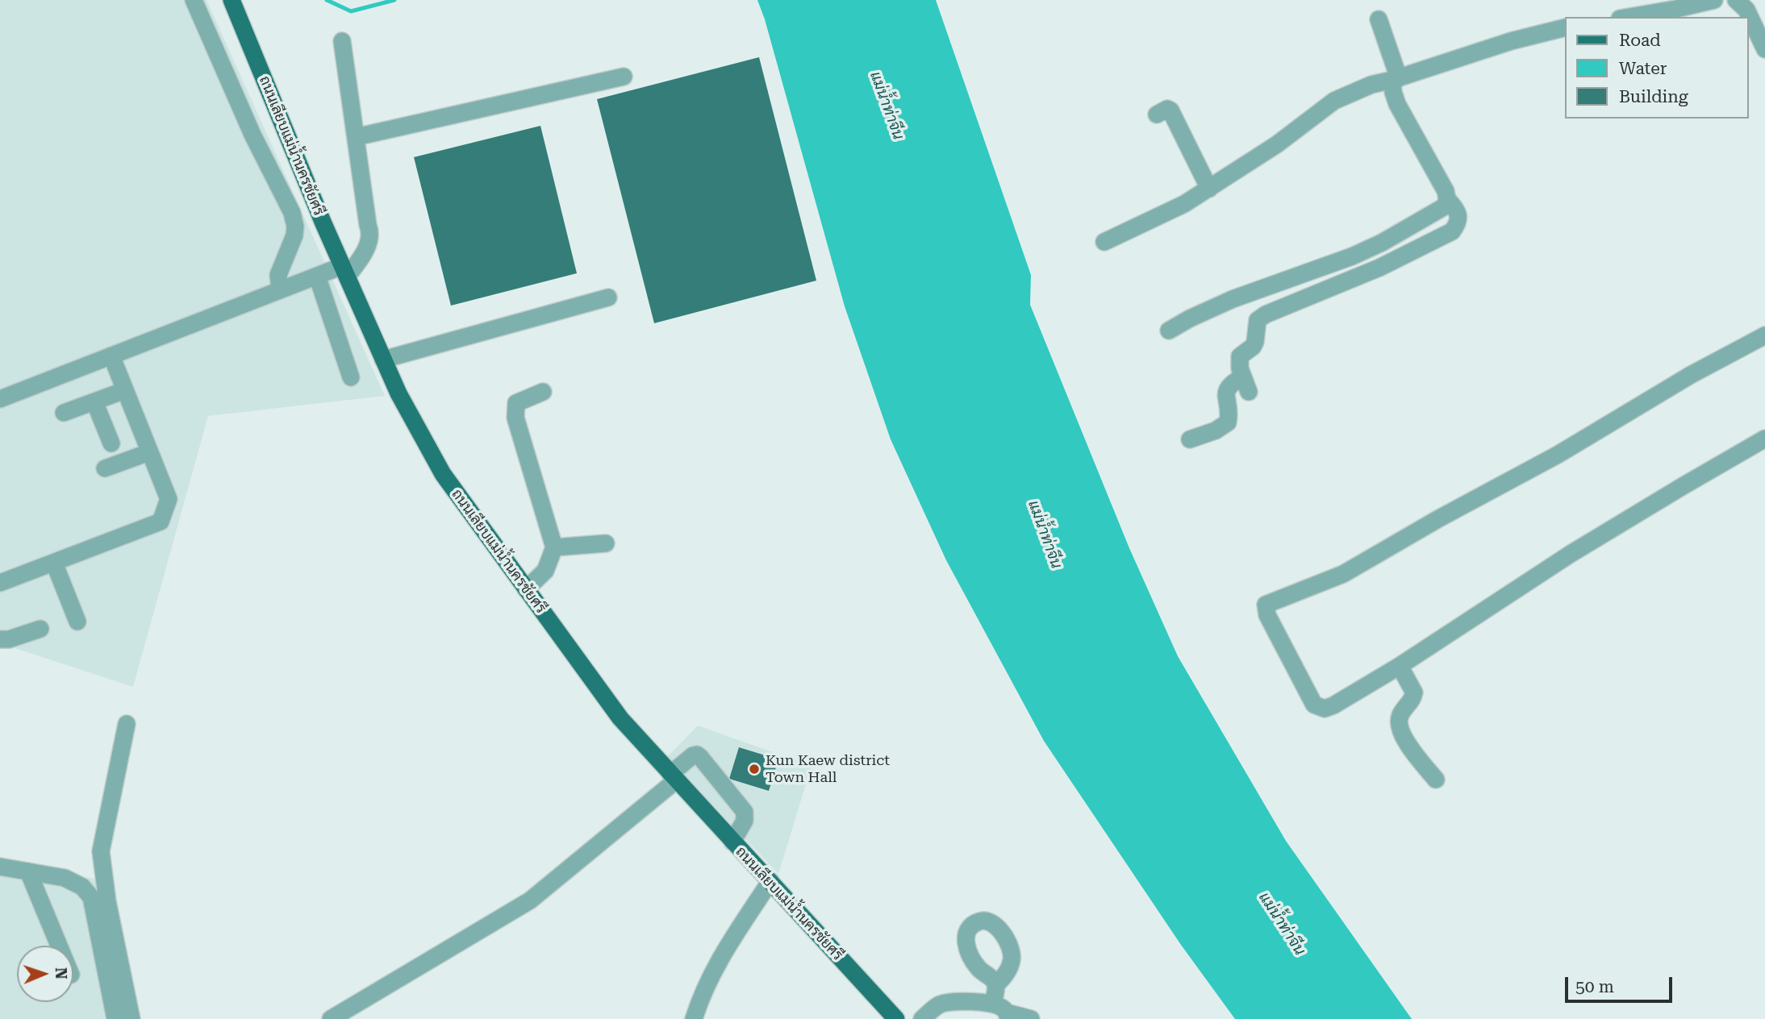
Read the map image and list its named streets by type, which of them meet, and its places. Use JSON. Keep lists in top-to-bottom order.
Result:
{
  "streets": {
    "main road": ["ถนนเลียบแม่น้ำนครชัยศรี"]
  },
  "water": ["แม่น้ำท่าจีน"],
  "places": ["Kun Kaew district Town Hall"],
  "legend": ["Road", "Water", "Building"],
  "scale_bar": "50 m",
  "north": "right"
}
